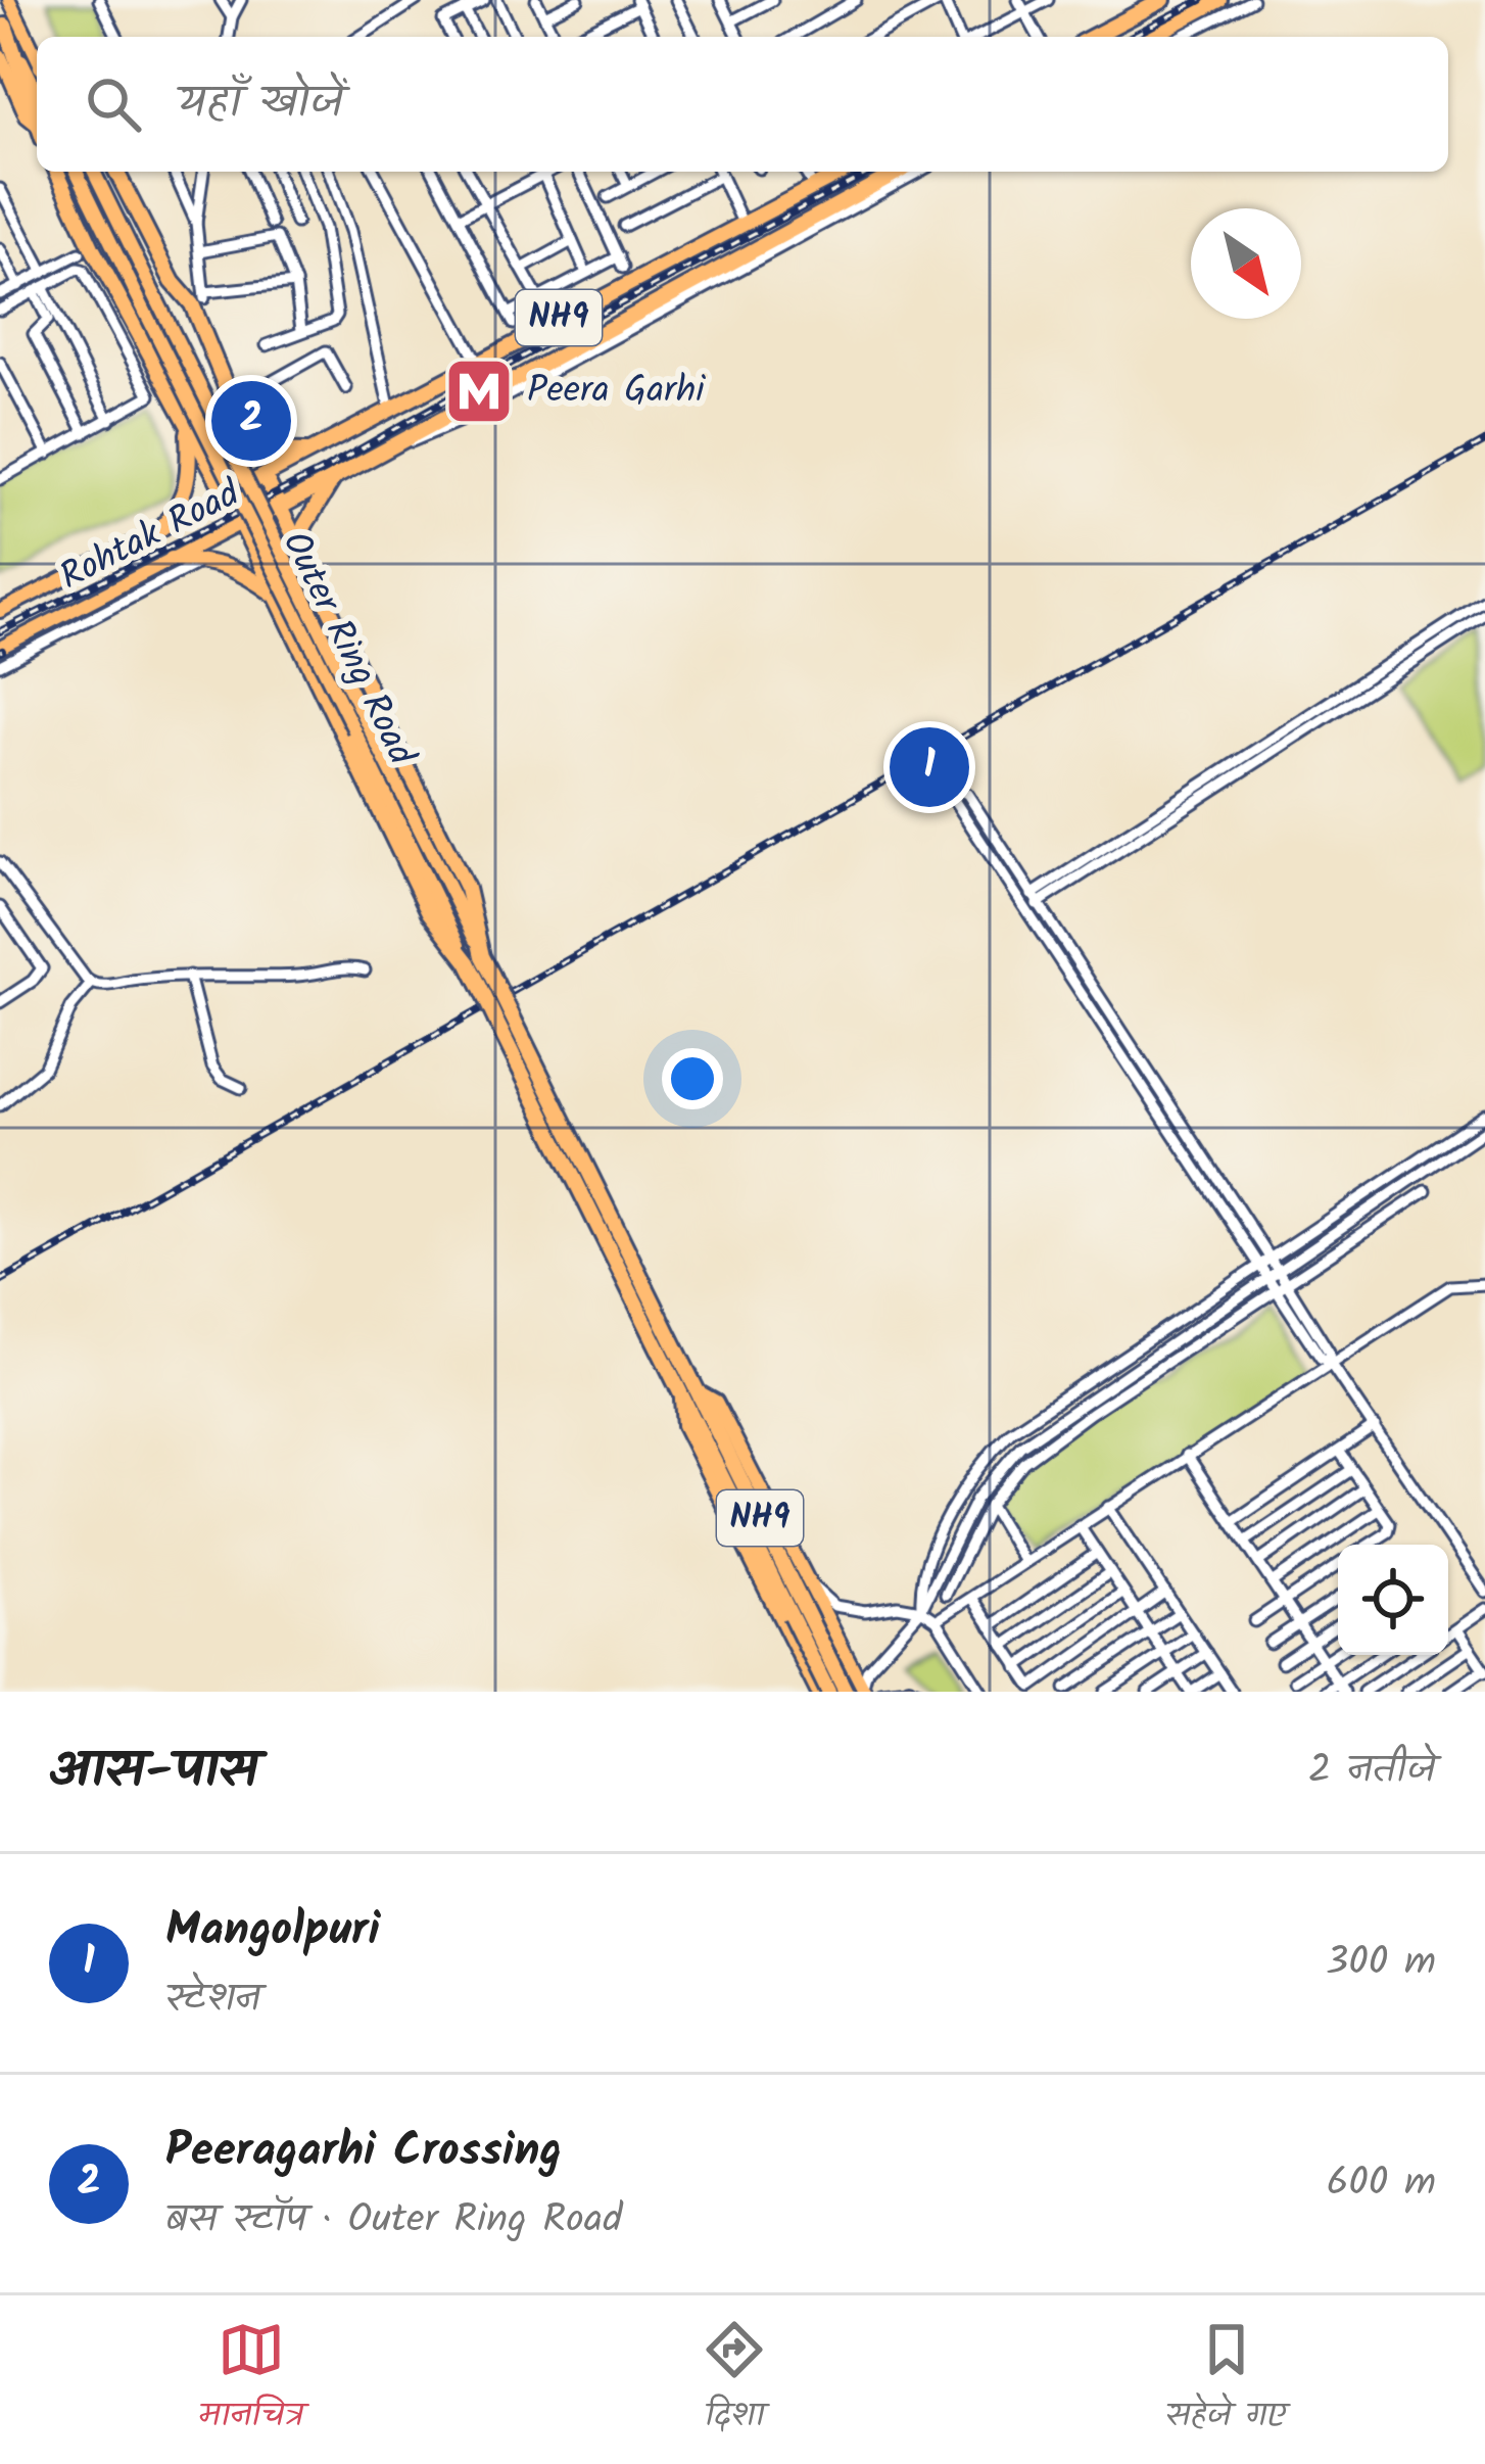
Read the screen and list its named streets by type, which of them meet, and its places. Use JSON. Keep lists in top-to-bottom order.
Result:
{
  "streets": {
    "highway": ["NH9", "Rohtak Road", "Outer Ring Road"]
  },
  "crossings": [
    ["NH9", "Outer Ring Road"],
    ["Rohtak Road", "Outer Ring Road"]
  ],
  "places": {
    "metro station": ["Peera Garhi"]
  },
  "north": "bottom right",
  "page": {
    "search": "यहाँ खोजें",
    "pins": ["2", "1"],
    "heading": ["आस-पास", "2 नतीजे"],
    "list": [
      {
        "mark": "1",
        "name": "Mangolpuri",
        "note": "स्टेशन",
        "value": "300 m"
      },
      {
        "mark": "2",
        "name": "Peeragarhi Crossing",
        "note": "बस स्टॉप · Outer Ring Road",
        "value": "600 m"
      }
    ],
    "nav": ["मानचित्र", "दिशा", "सहेजे गए"]
  }
}
